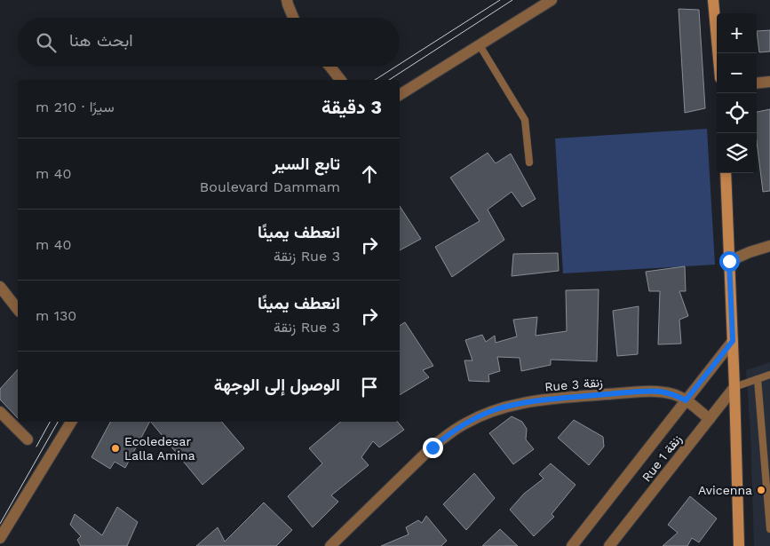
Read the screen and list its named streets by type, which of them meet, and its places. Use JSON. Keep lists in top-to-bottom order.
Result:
{
  "streets": {
    "street": ["Rue 3 زنقة", "Rue 1 زنقة"]
  },
  "crossings": [
    ["Rue 3 زنقة", "Rue 1 زنقة"]
  ],
  "places": ["Ecoledesar Lalla Amina", "Avicenna"],
  "page": {
    "map_buttons": ["+", "−"],
    "search": "ابحث هنا",
    "heading": ["3 دقيقة", "سيرًا · 210 m"],
    "list": [
      ["تابع السير", "Boulevard Dammam", "40 m"],
      ["انعطف يمينًا", "Rue 3 زنقة", "40 m"],
      ["انعطف يمينًا", "Rue 3 زنقة", "130 m"],
      "الوصول إلى الوجهة"
    ]
  }
}
